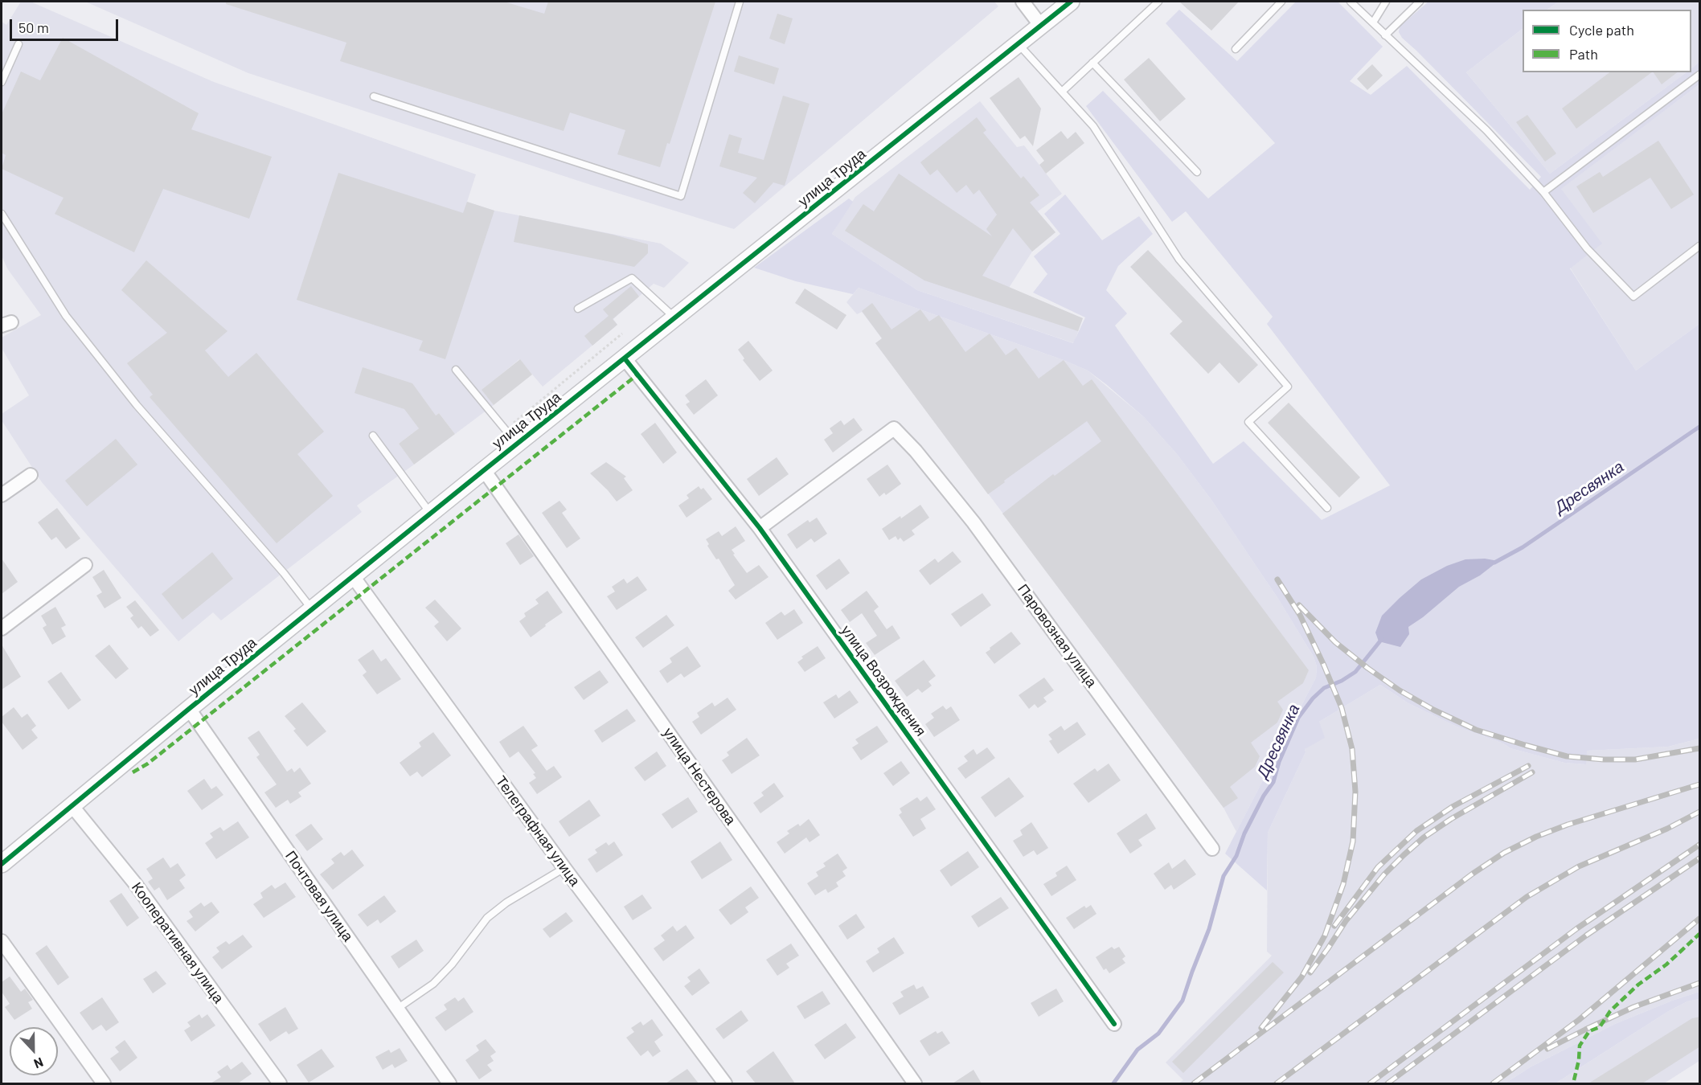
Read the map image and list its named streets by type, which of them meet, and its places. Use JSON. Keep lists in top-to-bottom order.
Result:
{
  "streets": {
    "street": [
      "улица Труда",
      "Паровозная улица",
      "улица Возрождения",
      "улица Нестерова",
      "Телеграфная улица",
      "Почтовая улица",
      "Кооперативная улица"
    ]
  },
  "crossings": [
    ["улица Труда", "улица Возрождения"],
    ["улица Труда", "улица Нестерова"],
    ["улица Труда", "Телеграфная улица"],
    ["улица Труда", "Почтовая улица"],
    ["улица Труда", "Кооперативная улица"],
    ["Паровозная улица", "улица Возрождения"]
  ],
  "water": ["Дресвянка"],
  "legend": ["Cycle path", "Path"],
  "scale_bar": "50 m",
  "north": "bottom"
}
